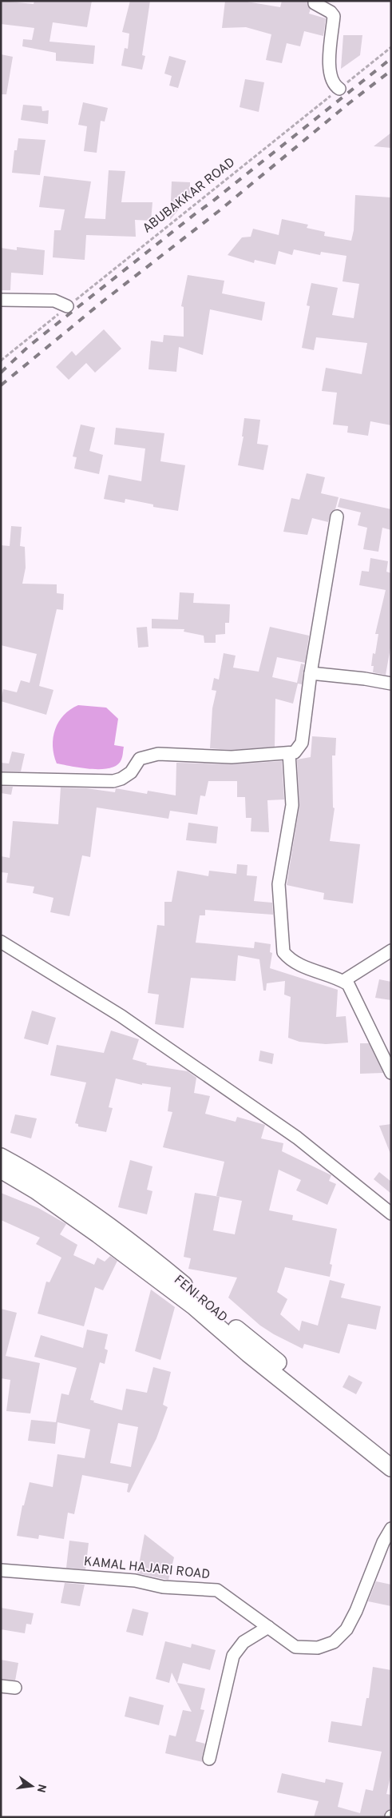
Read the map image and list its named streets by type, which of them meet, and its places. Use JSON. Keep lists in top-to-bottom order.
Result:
{
  "streets": {
    "main road": ["FENI ROAD"],
    "street": ["KAMAL HAJARI ROAD"],
    "path": ["ABUBAKKAR ROAD"]
  },
  "north": "right"
}
